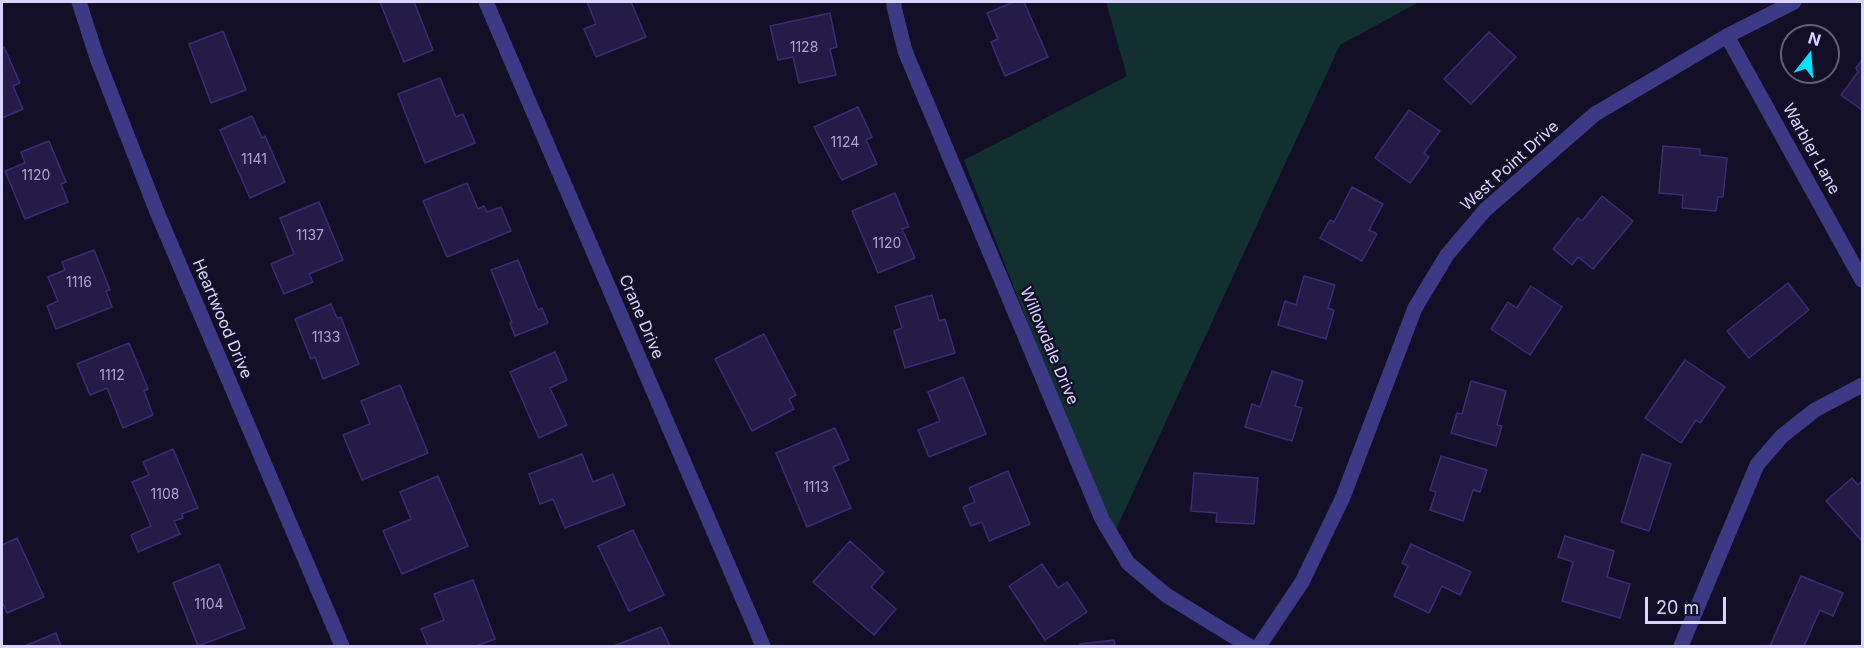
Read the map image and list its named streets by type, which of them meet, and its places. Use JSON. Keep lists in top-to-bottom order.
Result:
{
  "streets": {
    "street": [
      "Warbler Lane",
      "West Point Drive",
      "Crane Drive",
      "Heartwood Drive",
      "Willowdale Drive"
    ]
  },
  "crossings": [
    ["Warbler Lane", "West Point Drive"]
  ],
  "house_numbers": [
    "1128",
    "1124",
    "1141",
    "1120",
    "1137",
    "1120",
    "1116",
    "1133",
    "1112",
    "1113",
    "1108",
    "1104"
  ],
  "scale_bar": "20 m",
  "north": "top"
}
